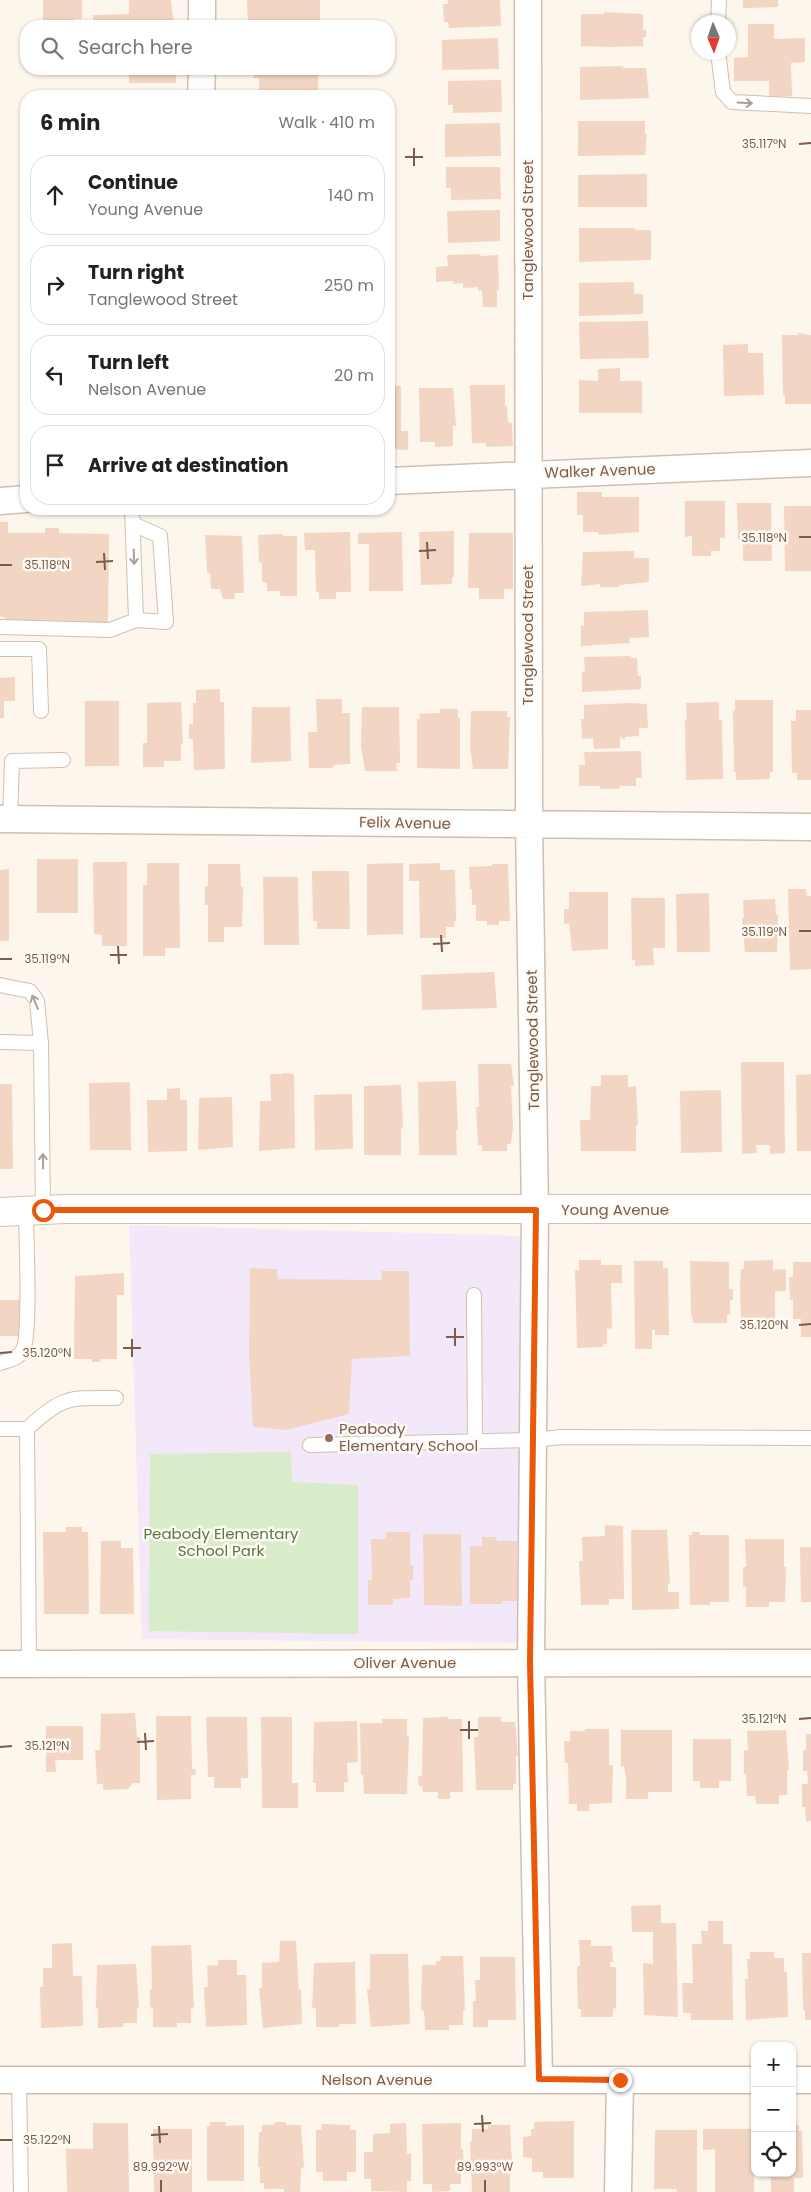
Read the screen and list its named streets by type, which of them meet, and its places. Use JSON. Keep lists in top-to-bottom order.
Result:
{
  "streets": {
    "street": [
      "Tanglewood Street",
      "Walker Avenue",
      "Felix Avenue",
      "Young Avenue",
      "Oliver Avenue",
      "Nelson Avenue"
    ]
  },
  "crossings": [
    ["Tanglewood Street", "Walker Avenue"],
    ["Tanglewood Street", "Felix Avenue"],
    ["Tanglewood Street", "Young Avenue"],
    ["Tanglewood Street", "Oliver Avenue"],
    ["Tanglewood Street", "Nelson Avenue"]
  ],
  "parks": ["Peabody Elementary School Park"],
  "places": ["Peabody Elementary School"],
  "north": "bottom",
  "page": {
    "search": "Search here",
    "heading": ["6 min", "Walk · 410 m"],
    "list": [
      ["Continue", "Young Avenue", "140 m"],
      ["Turn right", "Tanglewood Street", "250 m"],
      ["Turn left", "Nelson Avenue", "20 m"],
      "Arrive at destination"
    ],
    "map_buttons": ["+", "−"]
  },
  "coordinates": [
    "35.117°N",
    "35.118°N",
    "35.119°N",
    "35.120°N",
    "35.121°N",
    "35.122°N",
    "89.992°W",
    "89.993°W"
  ]
}
